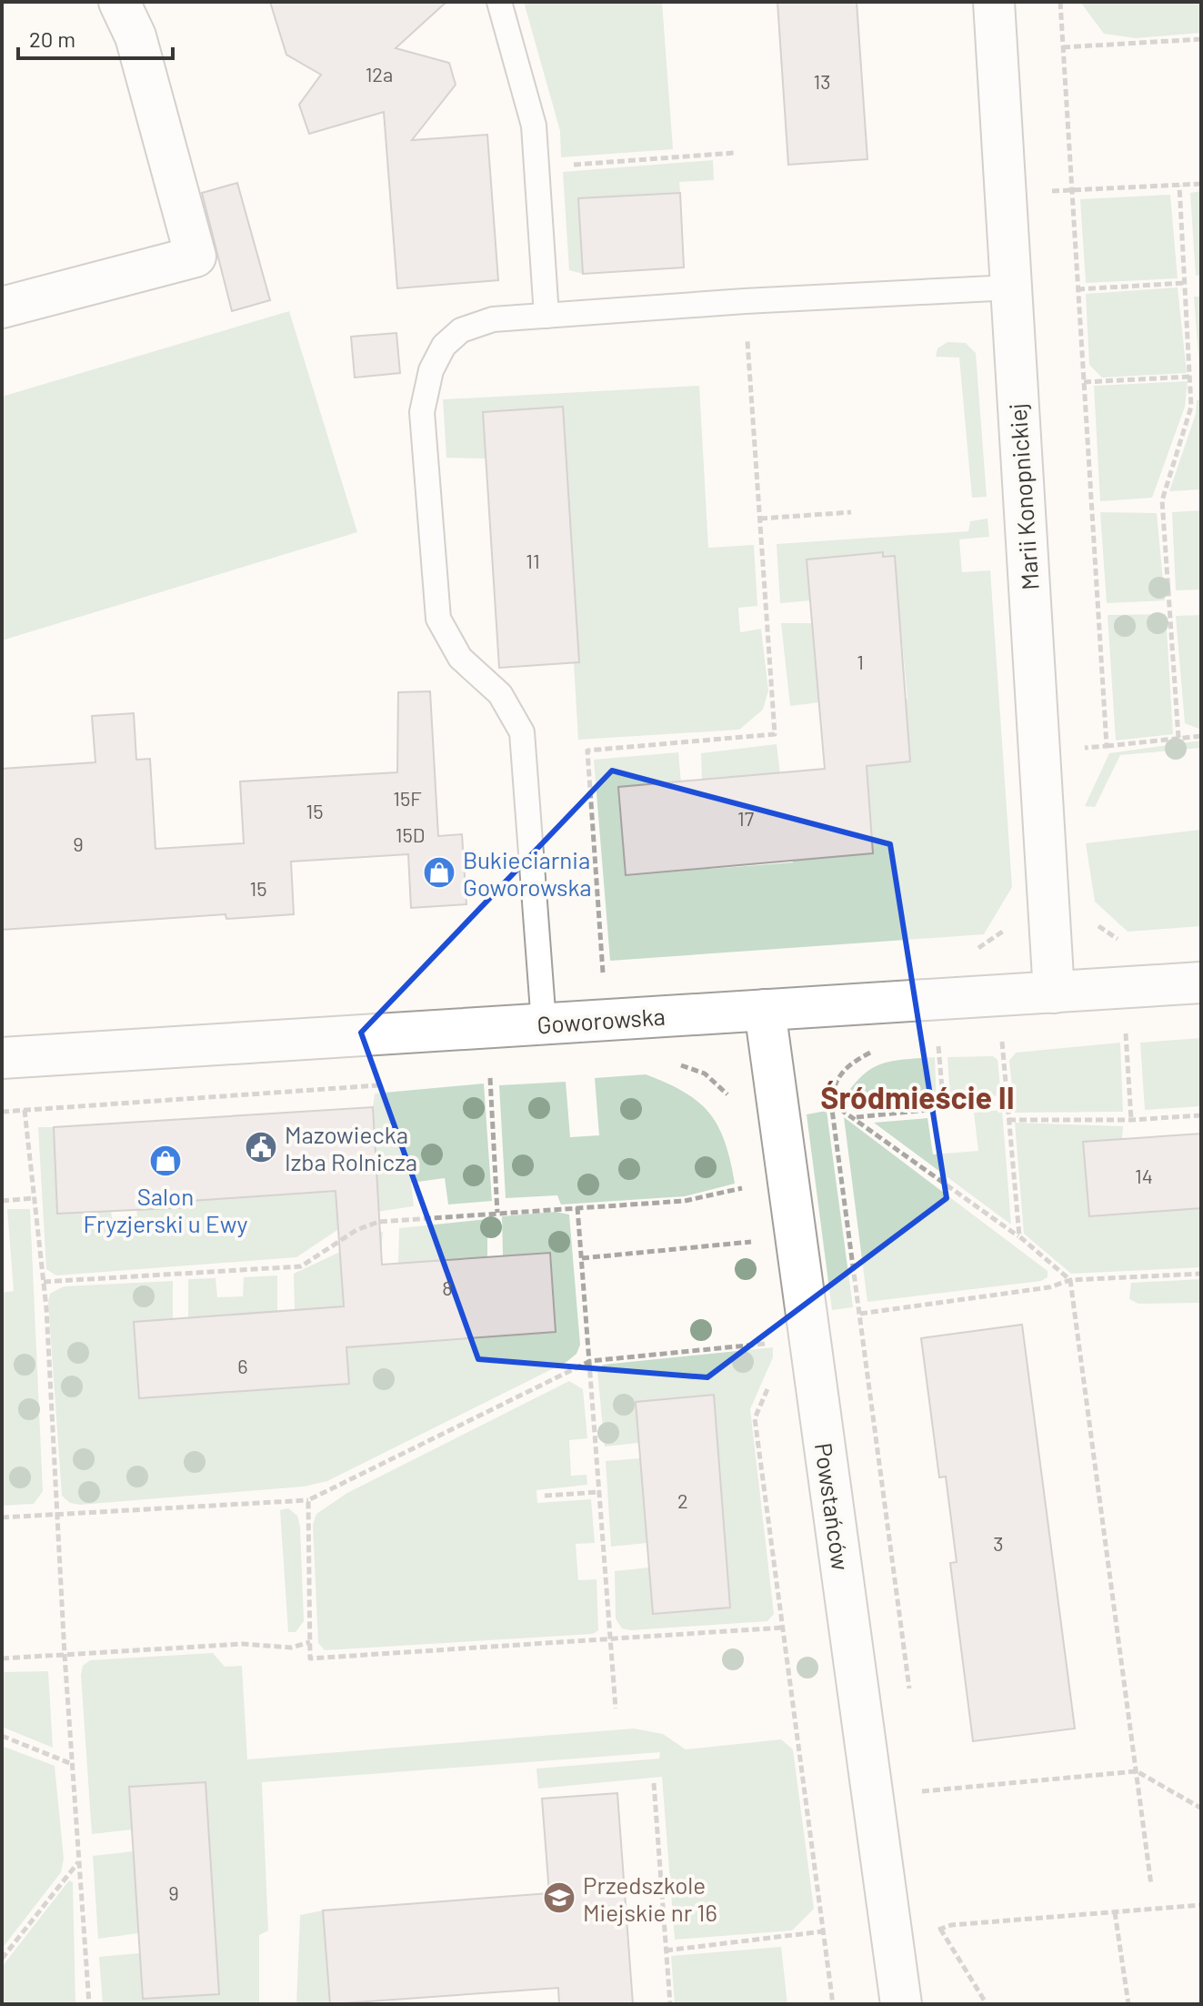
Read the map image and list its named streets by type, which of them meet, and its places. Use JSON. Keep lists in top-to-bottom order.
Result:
{
  "streets": {
    "street": ["Marii Konopnickiej", "Goworowska", "Powstańców"]
  },
  "crossings": [
    ["Marii Konopnickiej", "Goworowska"],
    ["Goworowska", "Powstańców"]
  ],
  "districts": ["Śródmieście II"],
  "places": {
    "shop": ["Bukieciarnia Goworowska", "Salon Fryzjerski u Ewy"],
    "public building": ["Mazowiecka Izba Rolnicza"],
    "school or university": ["Przedszkole Miejskie nr 16"]
  },
  "house_numbers": [
    "12a",
    "13",
    "11",
    "1",
    "15F",
    "15",
    "17",
    "15D",
    "9",
    "15",
    "14",
    "8",
    "6",
    "2",
    "3",
    "9"
  ],
  "scale_bar": "20 m"
}
